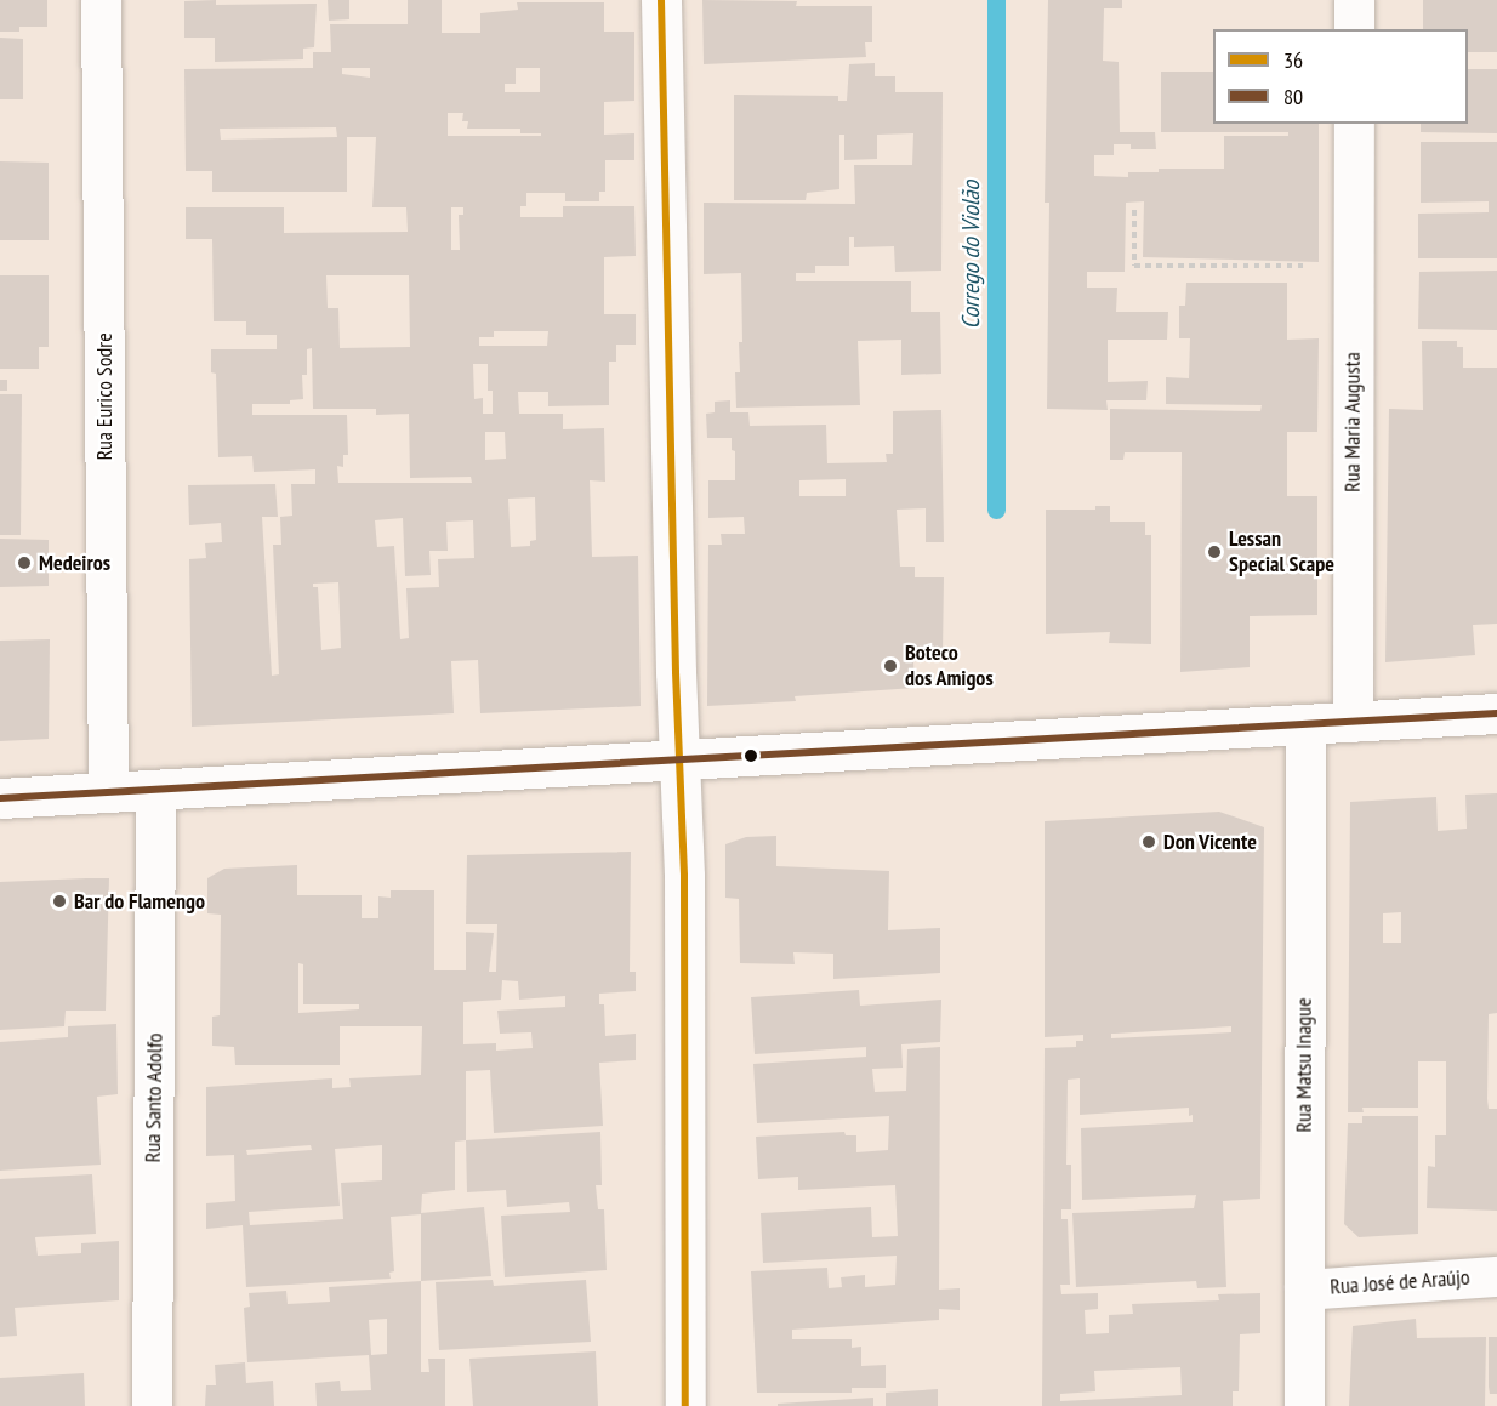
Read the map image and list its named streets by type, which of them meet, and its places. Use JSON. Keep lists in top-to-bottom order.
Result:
{
  "streets": {
    "street": [
      "Rua Eurico Sodre",
      "Rua Maria Augusta",
      "Rua Matsu Inague",
      "Rua Santo Adolfo",
      "Rua José de Araújo"
    ]
  },
  "crossings": [
    ["Rua Matsu Inague", "Rua José de Araújo"]
  ],
  "water": ["Corrego do Violão"],
  "places": [
    "Lessan Special Scape",
    "Medeiros",
    "Boteco dos Amigos",
    "Don Vicente",
    "Bar do Flamengo"
  ],
  "lines": ["transit line 36", "transit line 80"],
  "legend": ["36", "80"]
}
